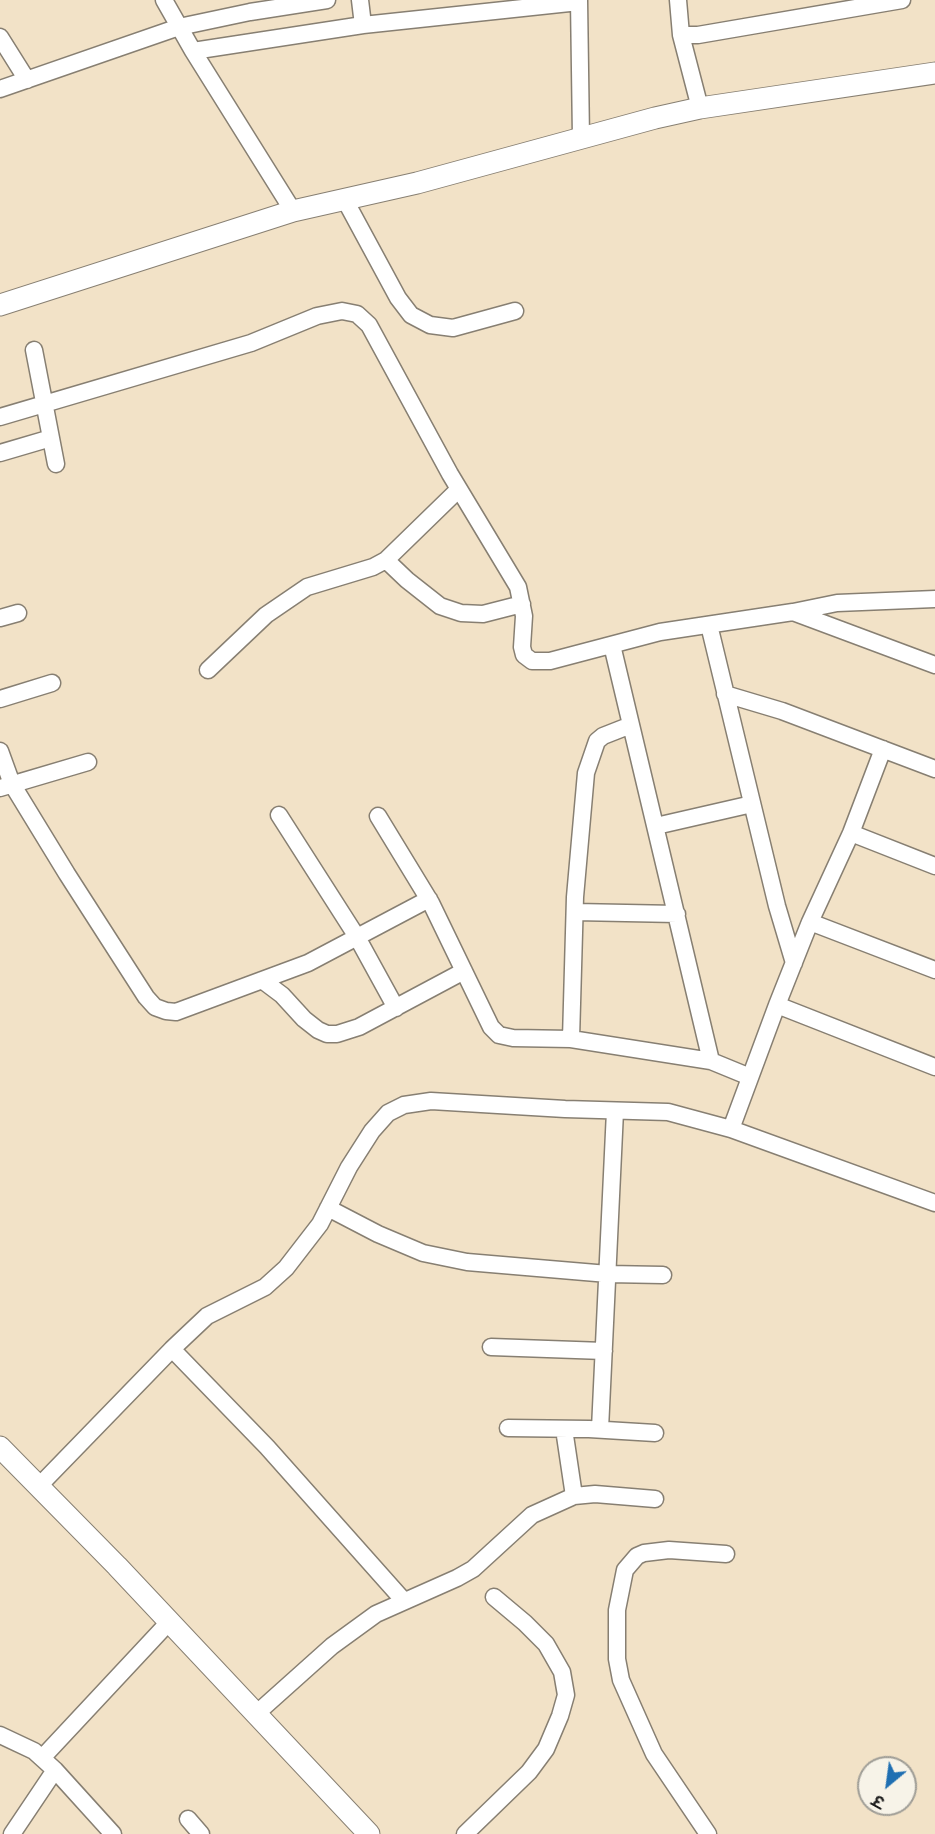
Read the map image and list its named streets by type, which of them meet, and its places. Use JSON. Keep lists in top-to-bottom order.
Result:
{
  "north": "bottom left"
}
